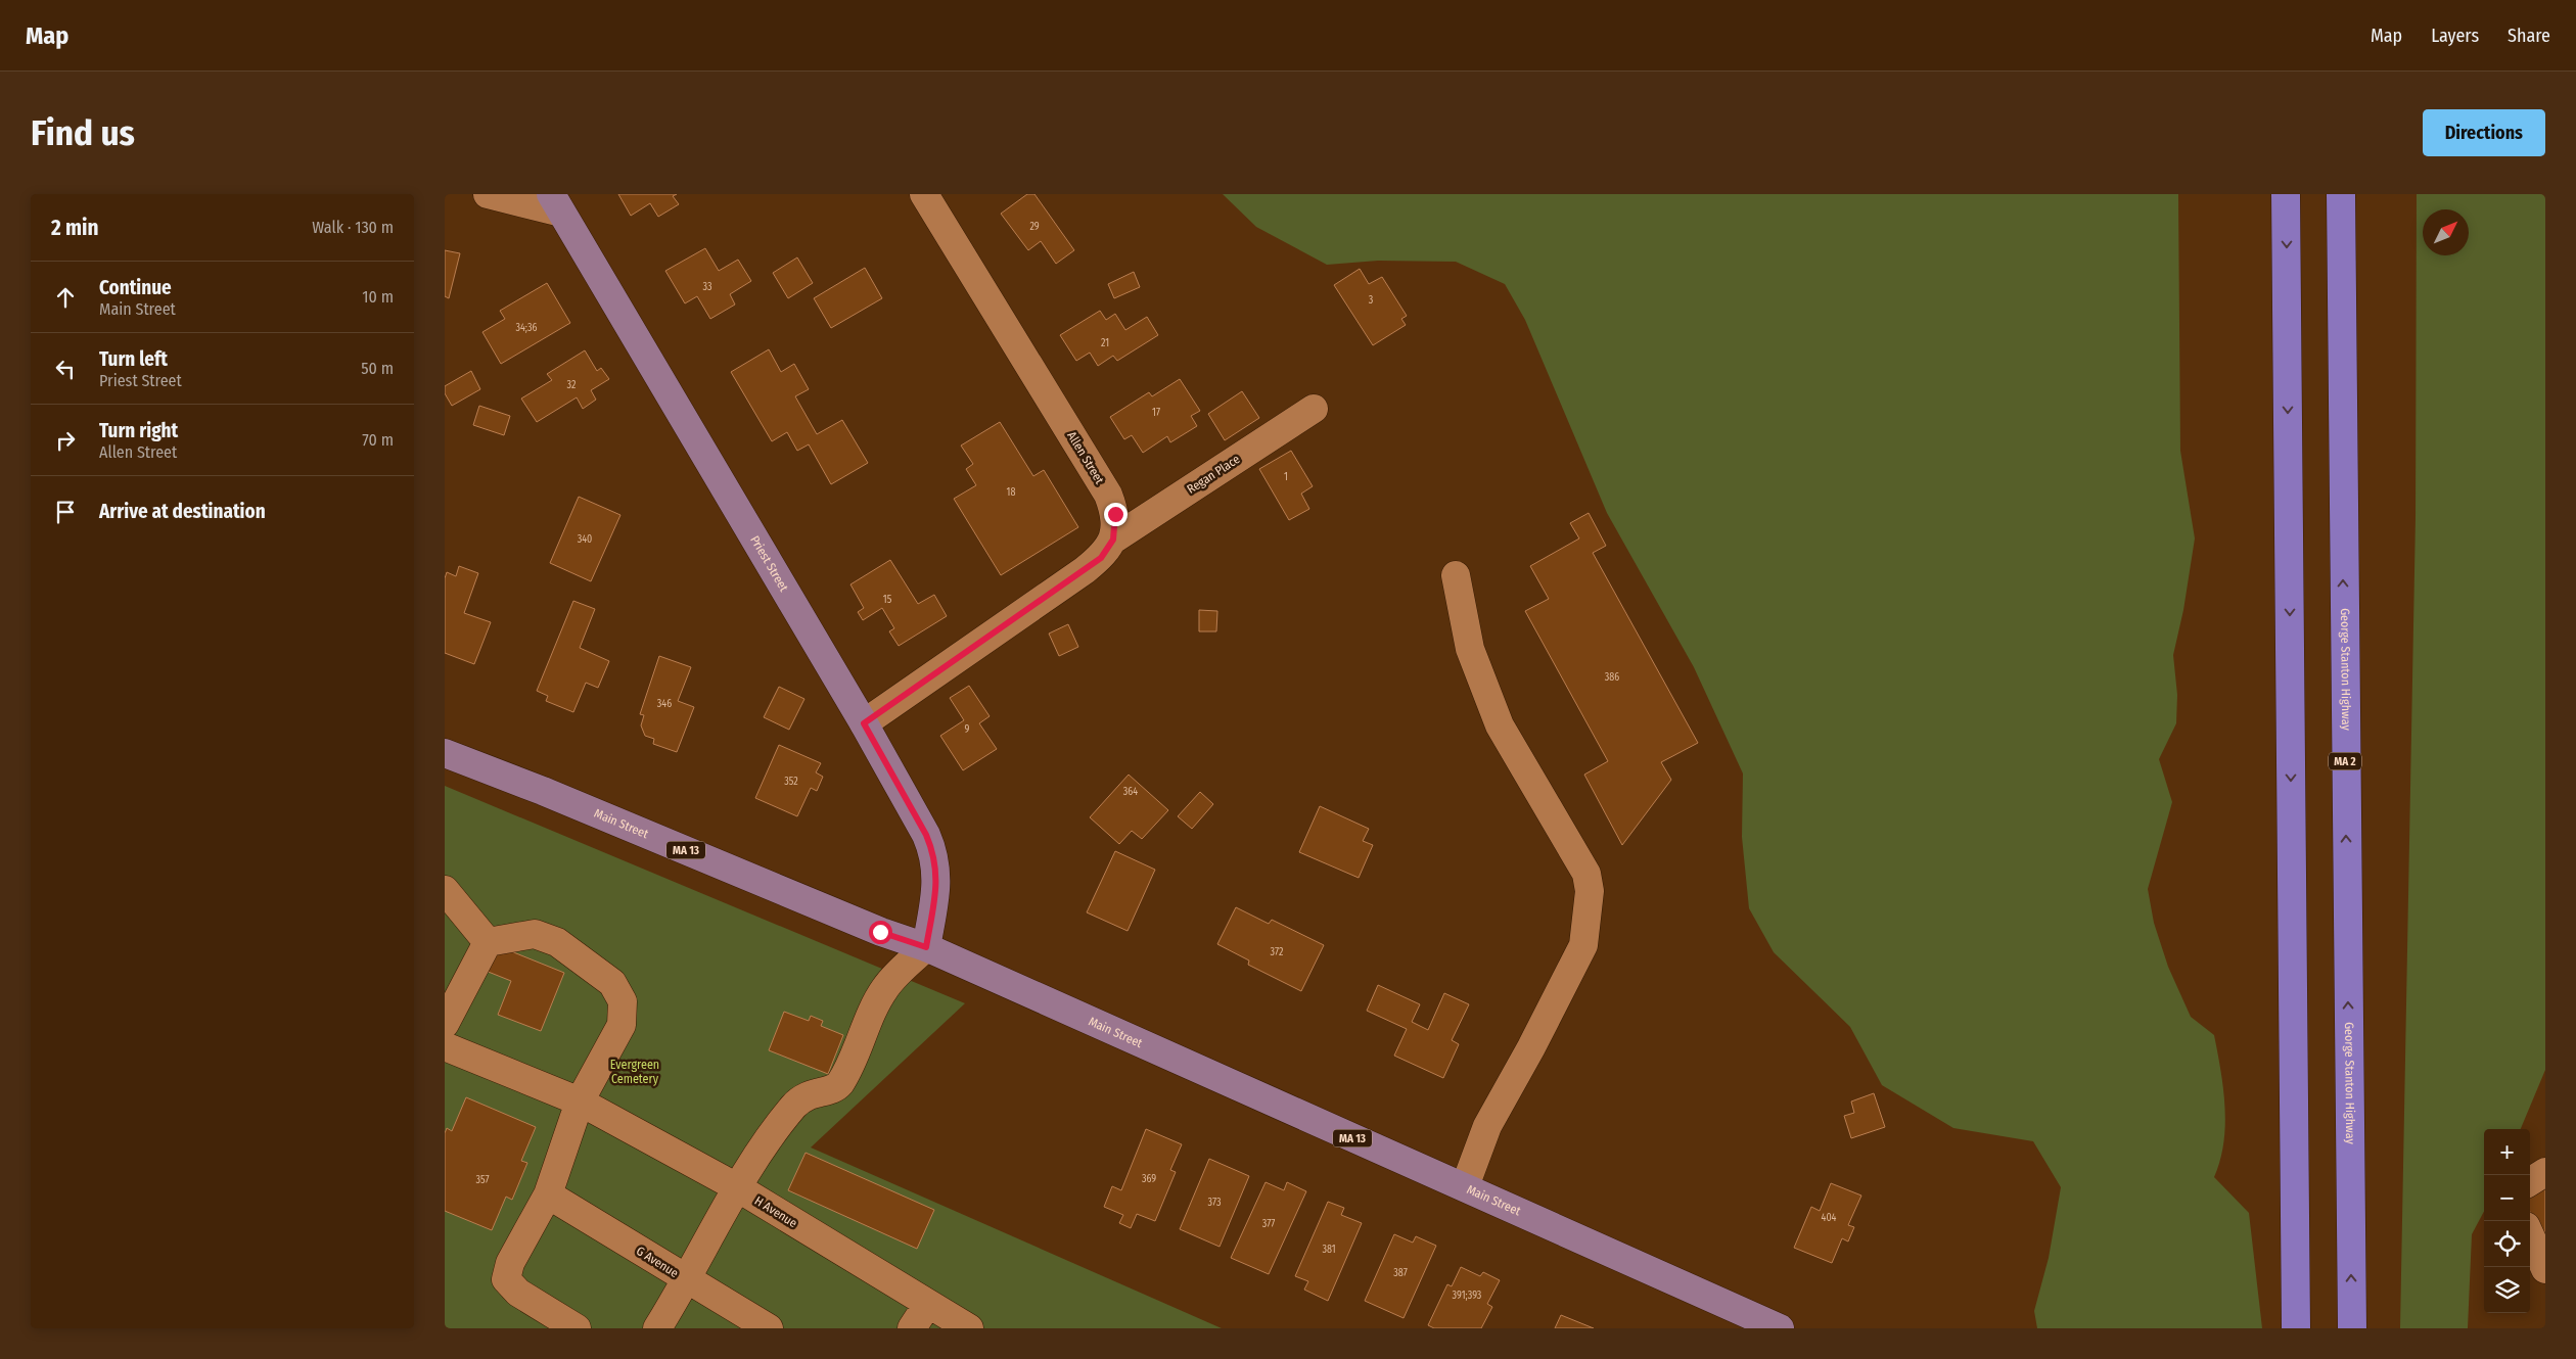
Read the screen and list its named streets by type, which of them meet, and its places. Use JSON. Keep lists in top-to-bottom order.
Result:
{
  "streets": {
    "highway": ["George Stanton Highway", "MA 2"],
    "main road": ["Priest Street", "Main Street", "MA 13"],
    "street": [
      "Allen Street",
      "Regan Place",
      "H Avenue",
      "G Avenue"
    ]
  },
  "crossings": [
    ["Allen Street", "Regan Place"],
    ["Priest Street", "Main Street"]
  ],
  "parks": ["Evergreen Cemetery"],
  "house_numbers": [
    "29",
    "33",
    "3",
    "34;36",
    "21",
    "32",
    "17",
    "1",
    "18",
    "340",
    "15",
    "386",
    "346",
    "9",
    "352",
    "364",
    "372",
    "369",
    "357",
    "373",
    "404",
    "377",
    "381",
    "387",
    "391;393"
  ],
  "north": "top right",
  "page": {
    "header": "Map",
    "nav": ["Map", "Layers", "Share"],
    "buttons": "Directions",
    "title": "Find us",
    "heading": ["2 min", "Walk · 130 m"],
    "list": [
      ["Continue", "Main Street", "10 m"],
      ["Turn left", "Priest Street", "50 m"],
      ["Turn right", "Allen Street", "70 m"],
      "Arrive at destination"
    ],
    "map_buttons": ["+", "−"]
  }
}
